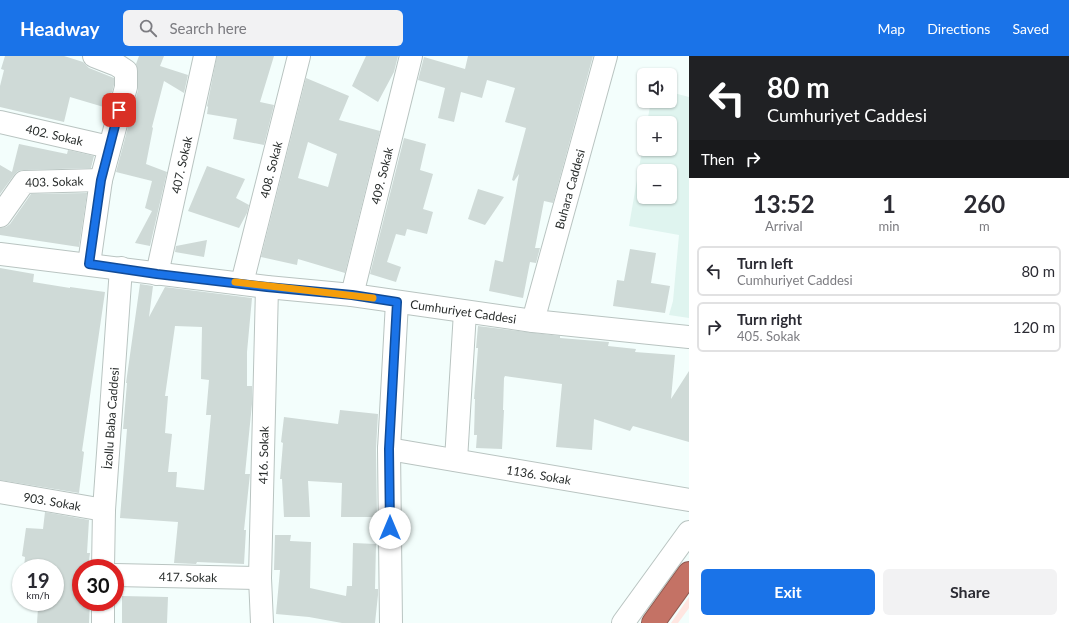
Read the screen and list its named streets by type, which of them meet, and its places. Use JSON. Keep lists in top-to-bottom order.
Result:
{
  "streets": {
    "street": [
      "402. Sokak",
      "407. Sokak",
      "408. Sokak",
      "409. Sokak",
      "403. Sokak",
      "Buhara Caddesi",
      "Cumhuriyet Caddesi",
      "İzollu Baba Caddesi",
      "416. Sokak",
      "1136. Sokak",
      "903. Sokak",
      "417. Sokak"
    ]
  },
  "crossings": [
    ["407. Sokak", "Cumhuriyet Caddesi"],
    ["408. Sokak", "Cumhuriyet Caddesi"],
    ["409. Sokak", "Cumhuriyet Caddesi"],
    ["Buhara Caddesi", "Cumhuriyet Caddesi"],
    ["Cumhuriyet Caddesi", "İzollu Baba Caddesi"],
    ["Cumhuriyet Caddesi", "416. Sokak"],
    ["İzollu Baba Caddesi", "903. Sokak"],
    ["416. Sokak", "417. Sokak"]
  ],
  "page": {
    "header": "Headway",
    "search": "Search here",
    "nav": ["Map", "Directions", "Saved"],
    "turn": ["80 m", "Cumhuriyet Caddesi"],
    "map_buttons": ["+", "−"],
    "then": "Then",
    "eta": [
      "13:52",
      "Arrival",
      "1",
      "min",
      "260",
      "m"
    ],
    "list": [
      {
        "name": "Turn left",
        "note": "Cumhuriyet Caddesi",
        "value": "80 m"
      },
      {
        "name": "Turn right",
        "note": "405. Sokak",
        "value": "120 m"
      }
    ],
    "speed": "19 km/h",
    "limit": "30",
    "buttons": ["Exit", "Share"]
  }
}
